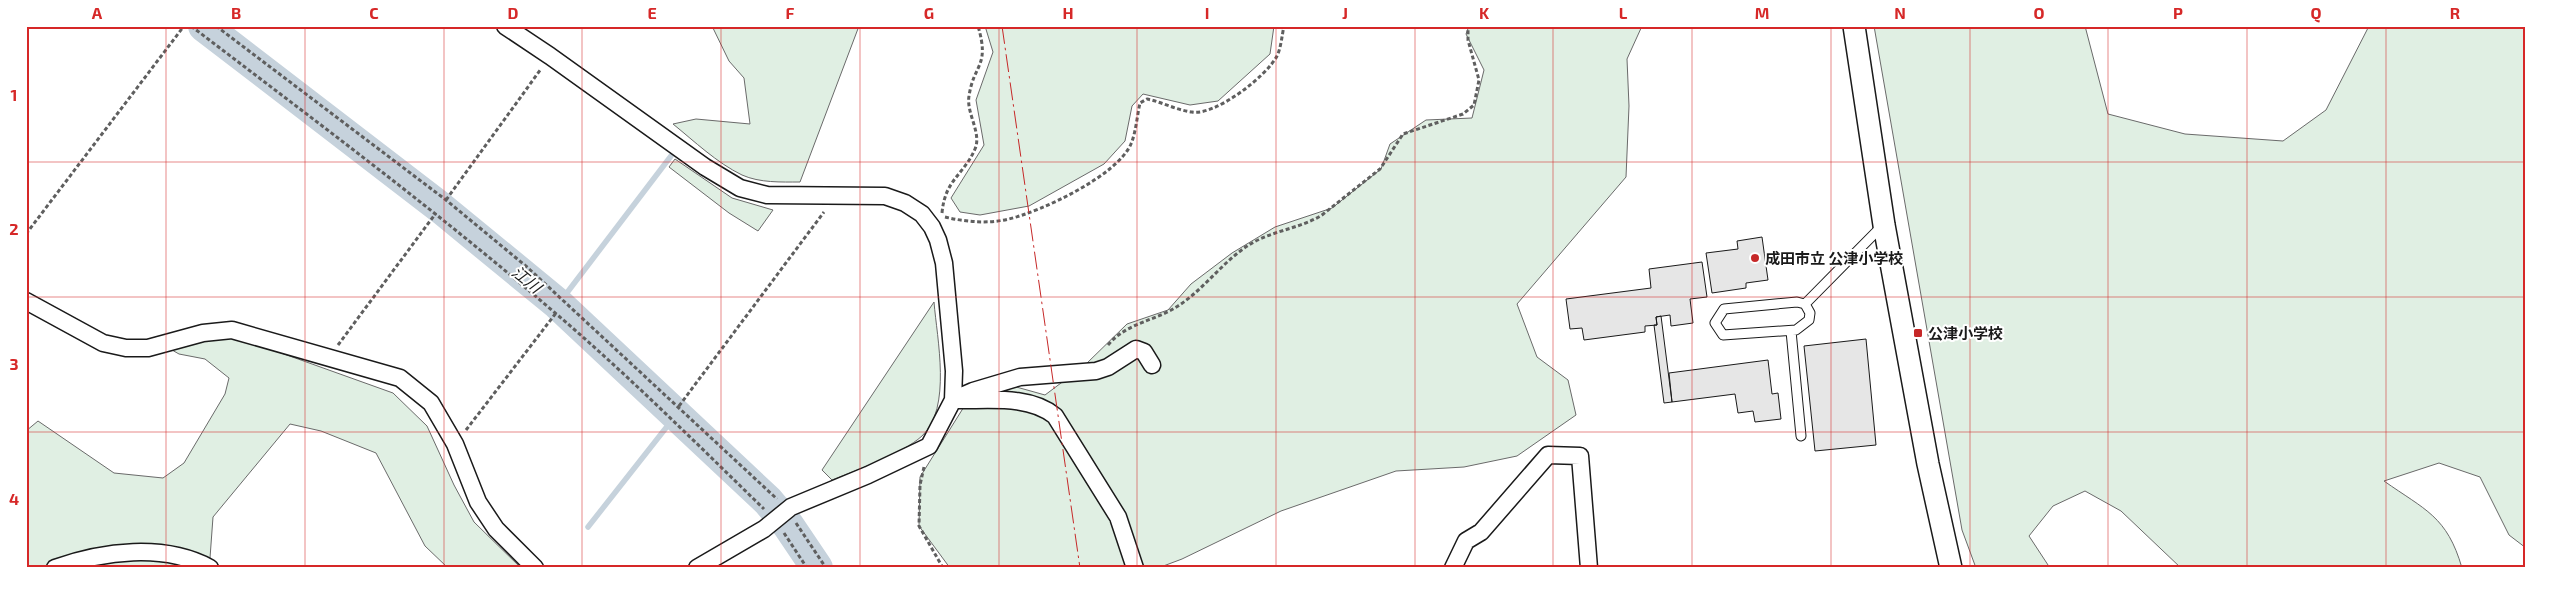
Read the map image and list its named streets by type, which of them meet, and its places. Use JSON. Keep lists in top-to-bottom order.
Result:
{
  "water": ["江川"],
  "places": {
    "other": ["成田市立 公津小学校"],
    "transit": ["公津小学校"]
  },
  "grid": {
    "columns": [
      "A",
      "B",
      "C",
      "D",
      "E",
      "F",
      "G",
      "H",
      "I",
      "J",
      "K",
      "L",
      "M",
      "N",
      "O",
      "P",
      "Q",
      "R"
    ],
    "rows": [
      "1",
      "2",
      "3",
      "4"
    ]
  }
}
